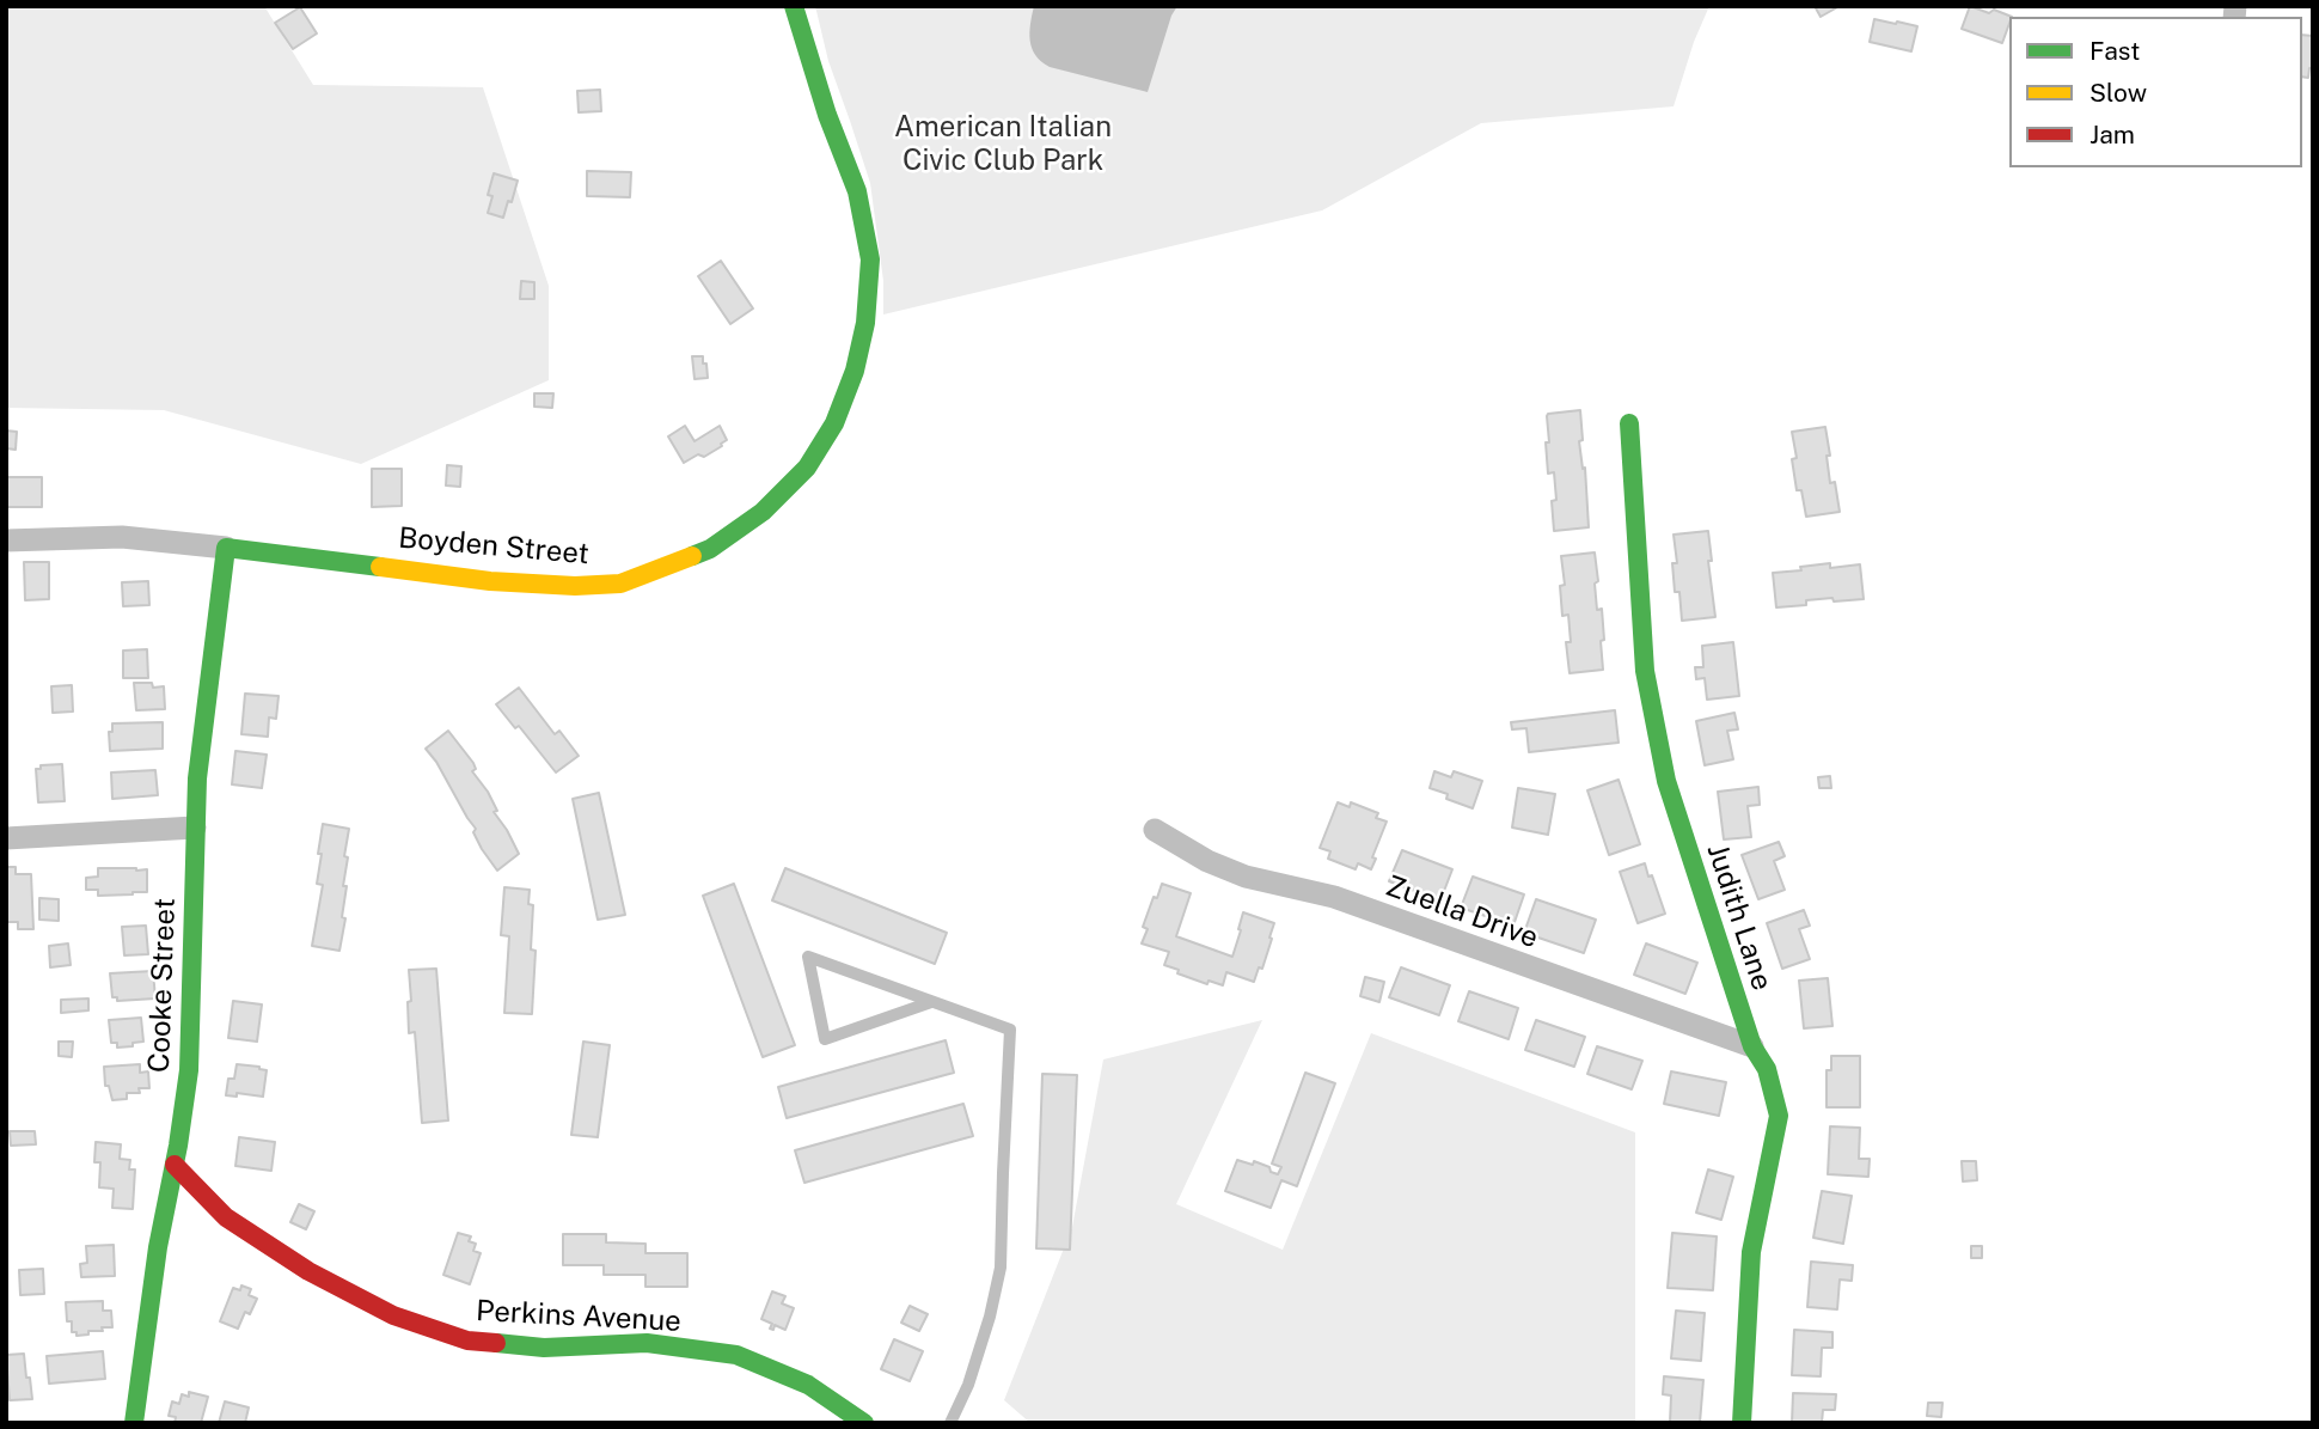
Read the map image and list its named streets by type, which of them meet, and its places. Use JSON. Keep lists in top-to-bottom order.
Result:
{
  "streets": {
    "street": [
      "Boyden Street",
      "Zuella Drive",
      "Judith Lane",
      "Cooke Street",
      "Perkins Avenue"
    ]
  },
  "crossings": [
    ["Boyden Street", "Cooke Street"],
    ["Zuella Drive", "Judith Lane"],
    ["Cooke Street", "Perkins Avenue"]
  ],
  "parks": ["American Italian Civic Club Park"],
  "legend": ["Fast", "Slow", "Jam"]
}
